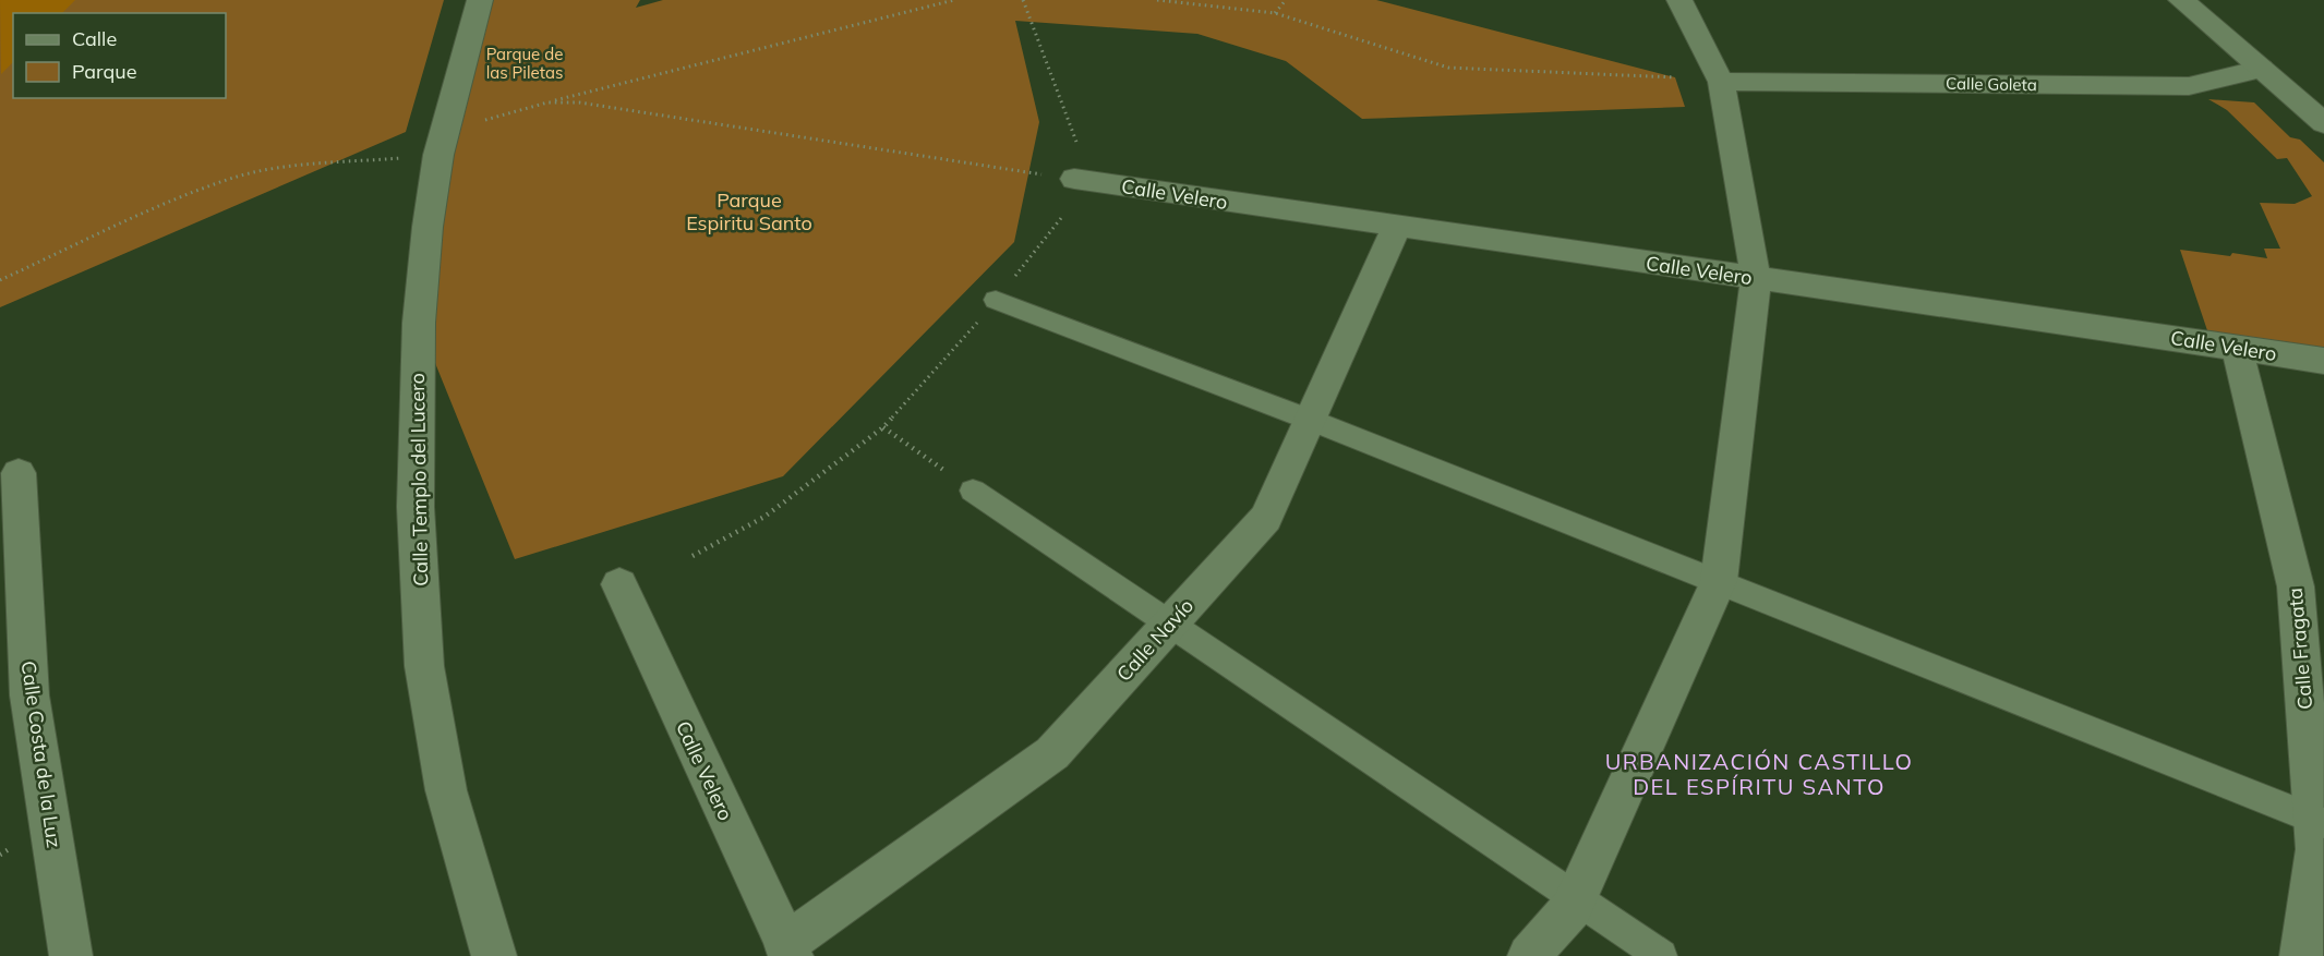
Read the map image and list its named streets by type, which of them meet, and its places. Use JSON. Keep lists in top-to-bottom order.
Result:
{
  "streets": {
    "street": [
      "Calle Goleta",
      "Calle Velero",
      "Calle Templo del Lucero",
      "Calle Navío",
      "Calle Fragata",
      "Calle Costa de la Luz"
    ]
  },
  "crossings": [
    ["Calle Velero", "Calle Navío"],
    ["Calle Velero", "Calle Fragata"]
  ],
  "districts": ["URBANIZACIÓN CASTILLO DEL ESPÍRITU SANTO"],
  "parks": ["Parque de las Piletas", "Parque Espiritu Santo"],
  "legend": ["Calle", "Parque"]
}
